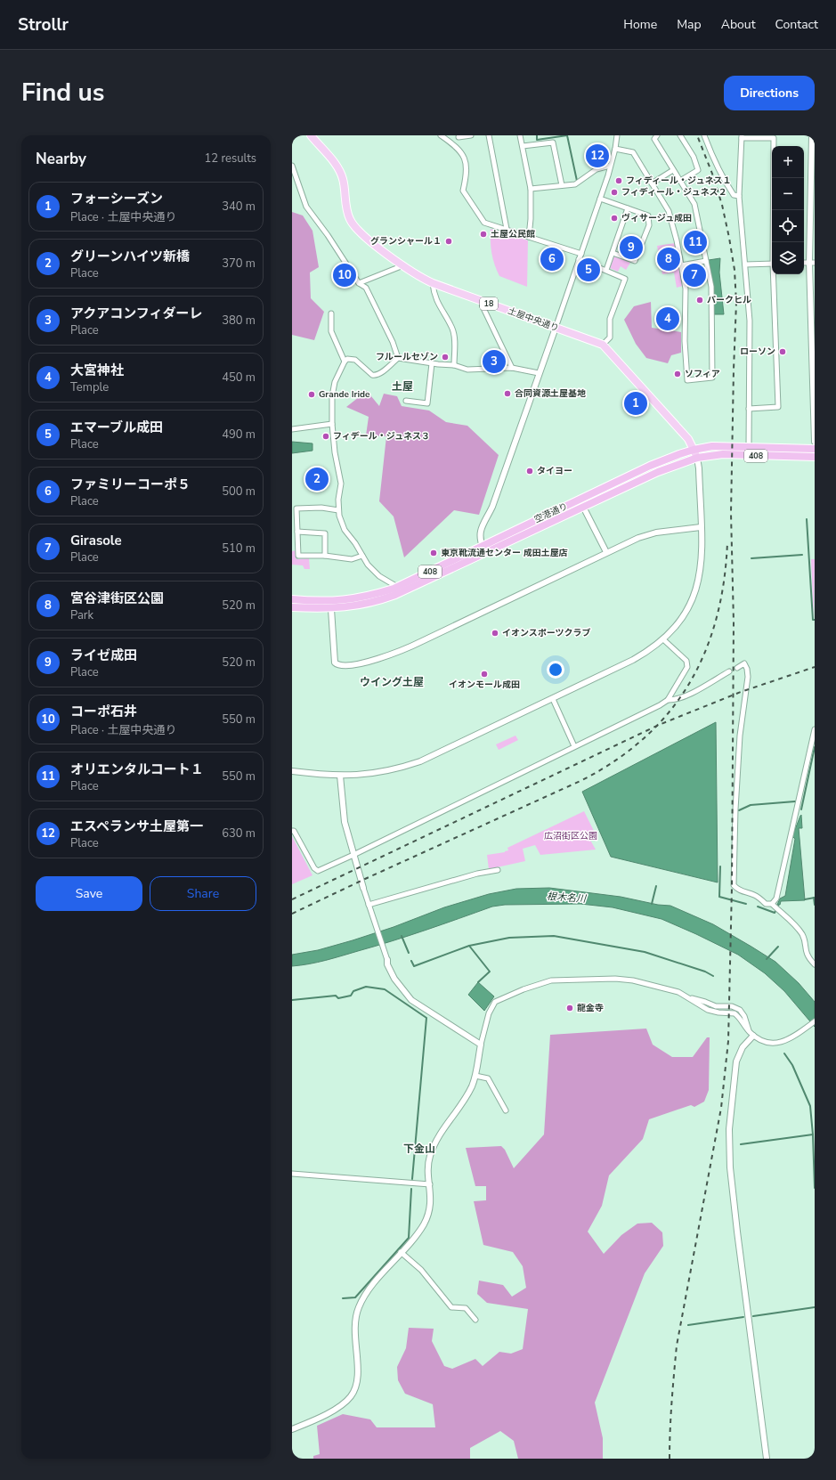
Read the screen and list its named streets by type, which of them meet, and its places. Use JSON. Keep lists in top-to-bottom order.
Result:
{
  "streets": {
    "highway": ["408", "空港通り"],
    "main road": ["18", "土屋中央通り"]
  },
  "crossings": [
    ["土屋中央通り", "空港通り"]
  ],
  "districts": ["土屋", "ウイング土屋", "下金山"],
  "water": ["根木名川"],
  "parks": ["広沼街区公園"],
  "places": [
    "フィディール・ジュネス１",
    "フィディール・ジュネス２",
    "ヴィサージュ成田",
    "土屋公民館",
    "グランシャール１",
    "パークヒル",
    "ローソン",
    "フルールセゾン",
    "ソフィア",
    "合同資源土屋基地",
    "Grande Iride",
    "フィデール・ジュネス３",
    "タイヨー",
    "東京靴流通センター 成田土屋店",
    "イオンスポーツクラブ",
    "イオンモール成田",
    "龍金寺"
  ],
  "page": {
    "header": "Strollr",
    "nav": [
      "Home",
      "Map",
      "About",
      "Contact"
    ],
    "title": "Find us",
    "buttons": [
      "Directions",
      ["Save", "Share"]
    ],
    "heading": ["Nearby", "12 results"],
    "pins": [
      "12",
      "11",
      "9",
      "6",
      "8",
      "5",
      "7",
      "10",
      "4",
      "3",
      "1",
      "2"
    ],
    "map_buttons": ["+", "−"],
    "list": [
      {
        "mark": "1",
        "name": "フォーシーズン",
        "note": "Place · 土屋中央通り",
        "value": "340 m"
      },
      {
        "mark": "2",
        "name": "グリーンハイツ新橋",
        "note": "Place",
        "value": "370 m"
      },
      {
        "mark": "3",
        "name": "アクアコンフィダーレ",
        "note": "Place",
        "value": "380 m"
      },
      {
        "mark": "4",
        "name": "大宮神社",
        "note": "Temple",
        "value": "450 m"
      },
      {
        "mark": "5",
        "name": "エマーブル成田",
        "note": "Place",
        "value": "490 m"
      },
      {
        "mark": "6",
        "name": "ファミリーコーポ５",
        "note": "Place",
        "value": "500 m"
      },
      {
        "mark": "7",
        "name": "Girasole",
        "note": "Place",
        "value": "510 m"
      },
      {
        "mark": "8",
        "name": "宮谷津街区公園",
        "note": "Park",
        "value": "520 m"
      },
      {
        "mark": "9",
        "name": "ライゼ成田",
        "note": "Place",
        "value": "520 m"
      },
      {
        "mark": "10",
        "name": "コーポ石井",
        "note": "Place · 土屋中央通り",
        "value": "550 m"
      },
      {
        "mark": "11",
        "name": "オリエンタルコート１",
        "note": "Place",
        "value": "550 m"
      },
      {
        "mark": "12",
        "name": "エスペランサ土屋第一",
        "note": "Place",
        "value": "630 m"
      }
    ]
  }
}
